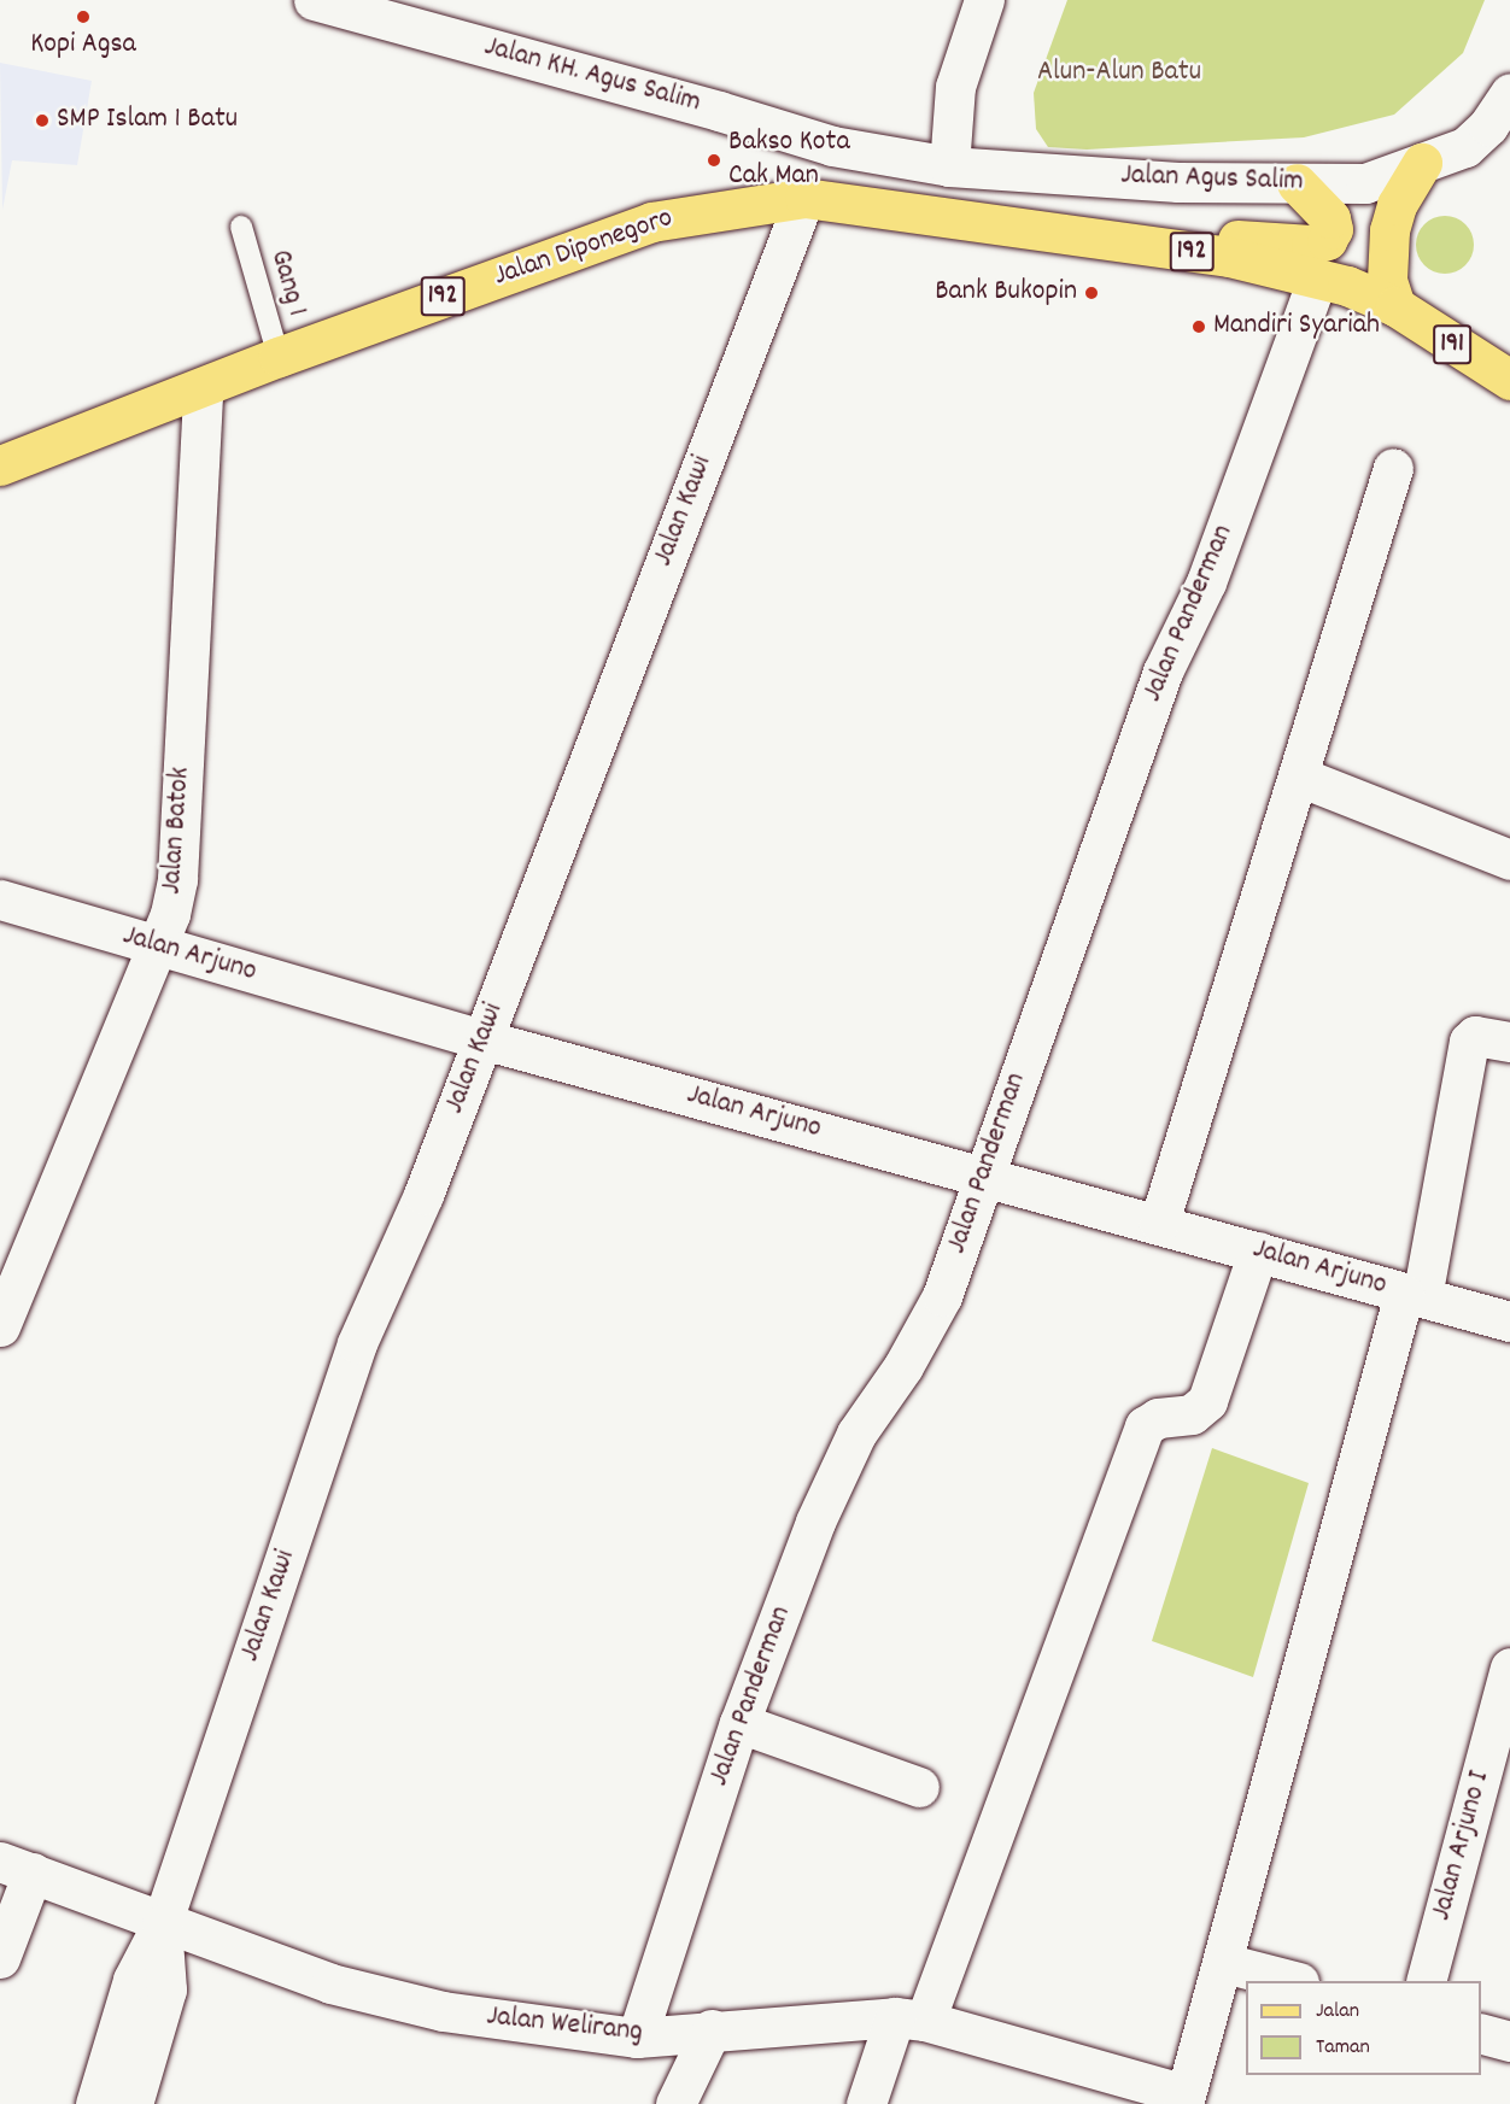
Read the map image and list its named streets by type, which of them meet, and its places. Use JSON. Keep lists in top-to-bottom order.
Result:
{
  "streets": {
    "main road": ["Jalan Diponegoro", "192", "191"],
    "street": [
      "Jalan KH. Agus Salim",
      "Jalan Agus Salim",
      "Jalan Kawi",
      "Jalan Panderman",
      "Jalan Batok",
      "Jalan Arjuno",
      "Jalan Arjuno I",
      "Jalan Welirang"
    ],
    "lane": ["Gang 1"]
  },
  "crossings": [
    ["Jalan KH. Agus Salim", "Jalan Agus Salim"],
    ["Jalan Diponegoro", "192"],
    ["Jalan Diponegoro", "Gang 1"],
    ["Jalan Diponegoro", "Jalan Kawi"],
    ["Jalan Diponegoro", "Jalan Batok"],
    ["192", "191"],
    ["192", "Jalan Panderman"],
    ["Jalan Kawi", "Jalan Arjuno"],
    ["Jalan Kawi", "Jalan Welirang"],
    ["Jalan Panderman", "Jalan Arjuno"],
    ["Jalan Panderman", "Jalan Welirang"],
    ["Jalan Batok", "Jalan Arjuno"]
  ],
  "parks": ["Alun-Alun Batu"],
  "places": [
    "Kopi Agsa",
    "SMP Islam 1 Batu",
    "Bakso Kota Cak Man",
    "Bank Bukopin",
    "Mandiri Syariah"
  ],
  "legend": ["Jalan", "Taman"]
}
